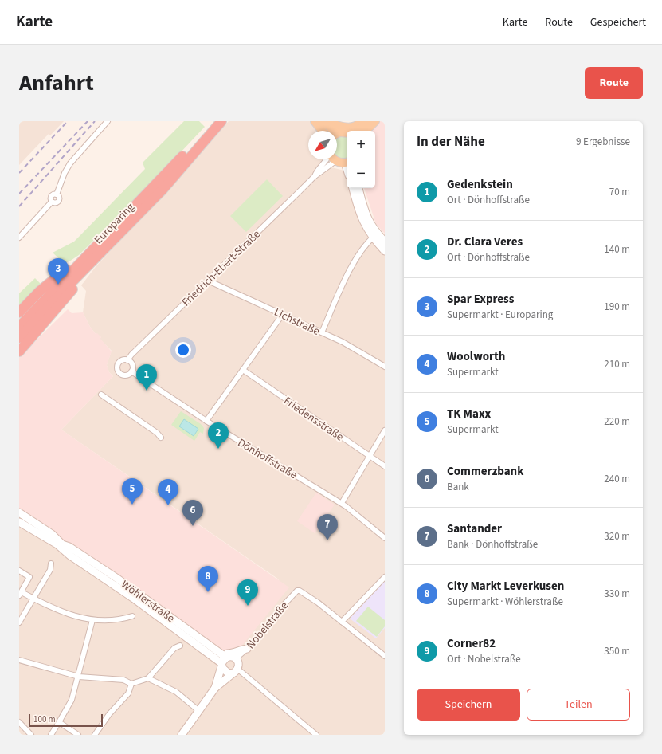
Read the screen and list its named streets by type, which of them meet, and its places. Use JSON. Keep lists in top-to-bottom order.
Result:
{
  "streets": {
    "highway": ["Europaring"],
    "main road": ["Wöhlerstraße"],
    "street": [
      "Friedrich-Ebert-Straße",
      "Lichstraße",
      "Friedensstraße",
      "Dönhoffstraße",
      "Nobelstraße"
    ]
  },
  "crossings": [
    ["Friedrich-Ebert-Straße", "Lichstraße"],
    ["Friedrich-Ebert-Straße", "Dönhoffstraße"],
    ["Wöhlerstraße", "Nobelstraße"]
  ],
  "scale_bar": "100 m",
  "north": "bottom left",
  "page": {
    "header": "Karte",
    "nav": ["Karte", "Route", "Gespeichert"],
    "title": "Anfahrt",
    "buttons": [
      "Route",
      ["Speichern", "Teilen"]
    ],
    "heading": ["In der Nähe", "9 Ergebnisse"],
    "map_buttons": ["+", "−"],
    "list": [
      {
        "mark": "1",
        "name": "Gedenkstein",
        "note": "Ort · Dönhoffstraße",
        "value": "70 m"
      },
      {
        "mark": "2",
        "name": "Dr. Clara Veres",
        "note": "Ort · Dönhoffstraße",
        "value": "140 m"
      },
      {
        "mark": "3",
        "name": "Spar Express",
        "note": "Supermarkt · Europaring",
        "value": "190 m"
      },
      {
        "mark": "4",
        "name": "Woolworth",
        "note": "Supermarkt",
        "value": "210 m"
      },
      {
        "mark": "5",
        "name": "TK Maxx",
        "note": "Supermarkt",
        "value": "220 m"
      },
      {
        "mark": "6",
        "name": "Commerzbank",
        "note": "Bank",
        "value": "240 m"
      },
      {
        "mark": "7",
        "name": "Santander",
        "note": "Bank · Dönhoffstraße",
        "value": "320 m"
      },
      {
        "mark": "8",
        "name": "City Markt Leverkusen",
        "note": "Supermarkt · Wöhlerstraße",
        "value": "330 m"
      },
      {
        "mark": "9",
        "name": "Corner82",
        "note": "Ort · Nobelstraße",
        "value": "350 m"
      }
    ],
    "pins": [
      "3",
      "1",
      "2",
      "5",
      "4",
      "6",
      "7",
      "8",
      "9"
    ],
    "scale": "100 m"
  }
}
